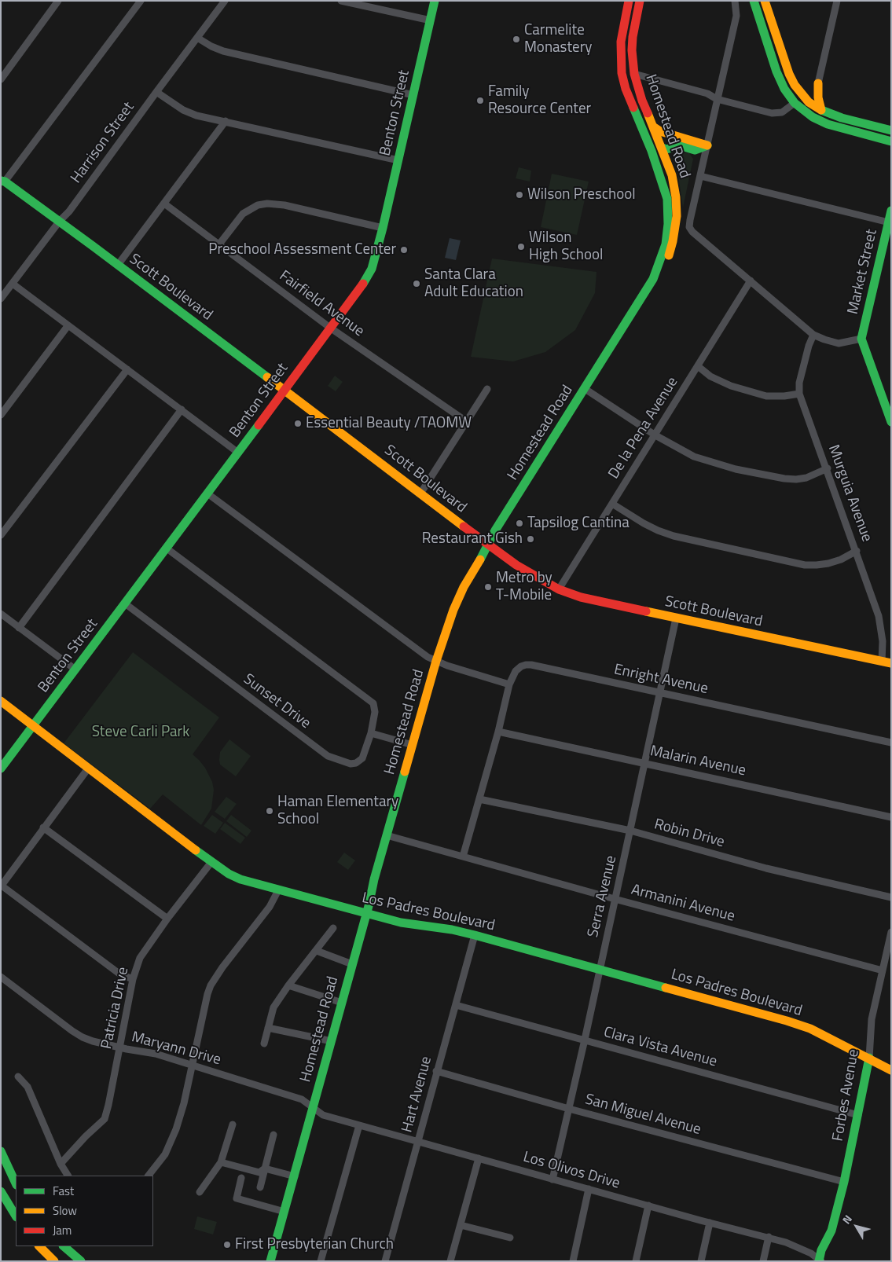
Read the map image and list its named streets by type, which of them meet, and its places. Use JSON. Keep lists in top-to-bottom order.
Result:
{
  "streets": {
    "main road": [
      "Benton Street",
      "Homestead Road",
      "Market Street",
      "Scott Boulevard",
      "Los Padres Boulevard",
      "Forbes Avenue"
    ],
    "street": [
      "Harrison Street",
      "Fairfield Avenue",
      "De la Pena Avenue",
      "Murguia Avenue",
      "Enright Avenue",
      "Sunset Drive",
      "Malarin Avenue",
      "Robin Drive",
      "Serra Avenue",
      "Armanini Avenue",
      "Patricia Drive",
      "Clara Vista Avenue",
      "Maryann Drive",
      "Hart Avenue",
      "San Miguel Avenue",
      "Los Olivos Drive"
    ]
  },
  "crossings": [
    ["Benton Street", "Scott Boulevard"],
    ["Benton Street", "Fairfield Avenue"],
    ["Benton Street", "Sunset Drive"],
    ["Benton Street", "Los Padres Boulevard"],
    ["Homestead Road", "Scott Boulevard"],
    ["Homestead Road", "Armanini Avenue"],
    ["Homestead Road", "Los Padres Boulevard"],
    ["Homestead Road", "Maryann Drive"],
    ["Homestead Road", "Los Olivos Drive"],
    ["Harrison Street", "Scott Boulevard"],
    ["Scott Boulevard", "De la Pena Avenue"],
    ["Scott Boulevard", "Murguia Avenue"],
    ["Scott Boulevard", "Serra Avenue"],
    ["Enright Avenue", "Malarin Avenue"],
    ["Enright Avenue", "Robin Drive"],
    ["Enright Avenue", "Serra Avenue"],
    ["Enright Avenue", "Armanini Avenue"],
    ["Malarin Avenue", "Serra Avenue"],
    ["Robin Drive", "Serra Avenue"],
    ["Serra Avenue", "Armanini Avenue"],
    ["Serra Avenue", "Los Padres Boulevard"],
    ["Serra Avenue", "Clara Vista Avenue"],
    ["Serra Avenue", "San Miguel Avenue"],
    ["Serra Avenue", "Los Olivos Drive"],
    ["Armanini Avenue", "Forbes Avenue"],
    ["Los Padres Boulevard", "Patricia Drive"],
    ["Los Padres Boulevard", "Hart Avenue"],
    ["Los Padres Boulevard", "Forbes Avenue"],
    ["Patricia Drive", "Maryann Drive"],
    ["Clara Vista Avenue", "Hart Avenue"],
    ["Clara Vista Avenue", "Forbes Avenue"],
    ["Maryann Drive", "Los Olivos Drive"],
    ["Hart Avenue", "San Miguel Avenue"],
    ["Hart Avenue", "Los Olivos Drive"],
    ["Forbes Avenue", "San Miguel Avenue"],
    ["Forbes Avenue", "Los Olivos Drive"]
  ],
  "parks": ["Steve Carli Park"],
  "places": [
    "Carmelite Monastery",
    "Family Resource Center",
    "Wilson Preschool",
    "Wilson High School",
    "Preschool Assessment Center",
    "Santa Clara Adult Education",
    "Essential Beauty /TAOMW",
    "Tapsilog Cantina",
    "Restaurant Gish",
    "Metro by T-Mobile",
    "Haman Elementary School",
    "First Presbyterian Church"
  ],
  "legend": ["Fast", "Slow", "Jam"],
  "north": "top left"
}
